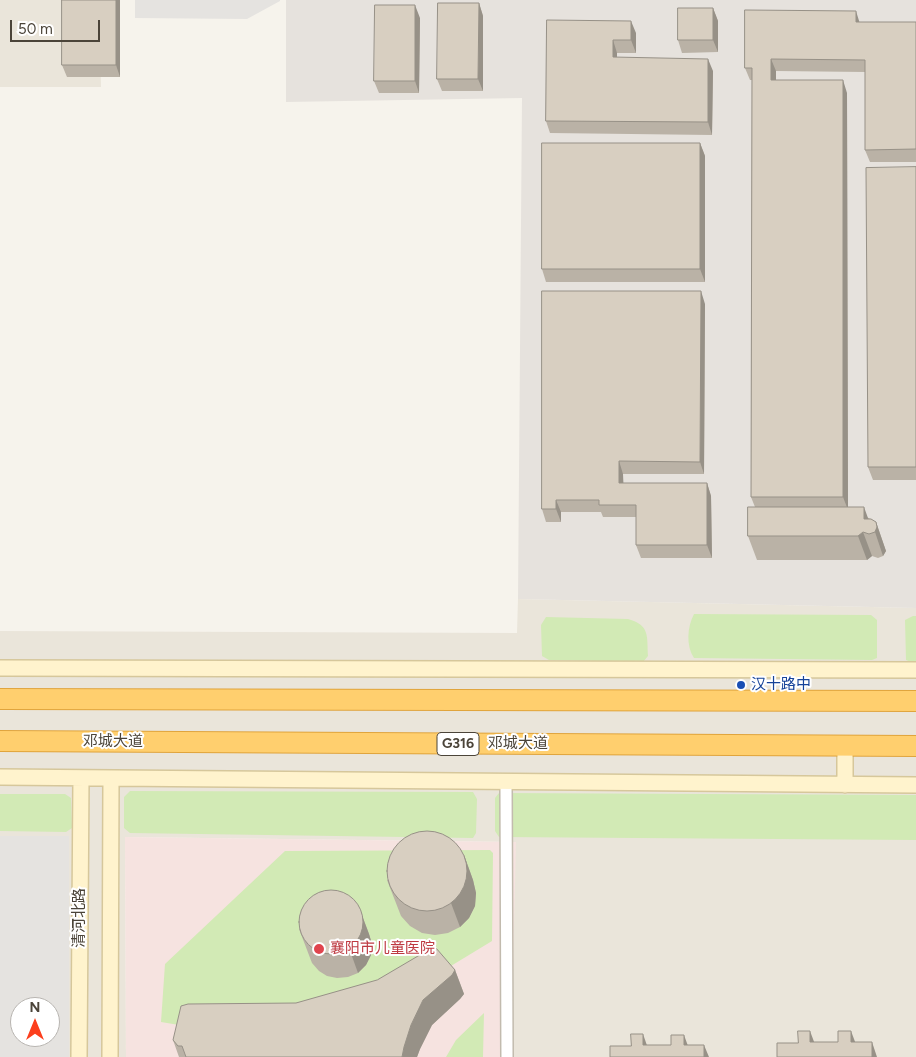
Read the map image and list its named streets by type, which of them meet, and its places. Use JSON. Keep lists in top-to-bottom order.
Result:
{
  "streets": {
    "highway": ["邓城大道", "G316"],
    "street": ["清河北路"]
  },
  "places": ["汉十路中", "襄阳市儿童医院"],
  "scale_bar": "50 m",
  "north": "top"
}
